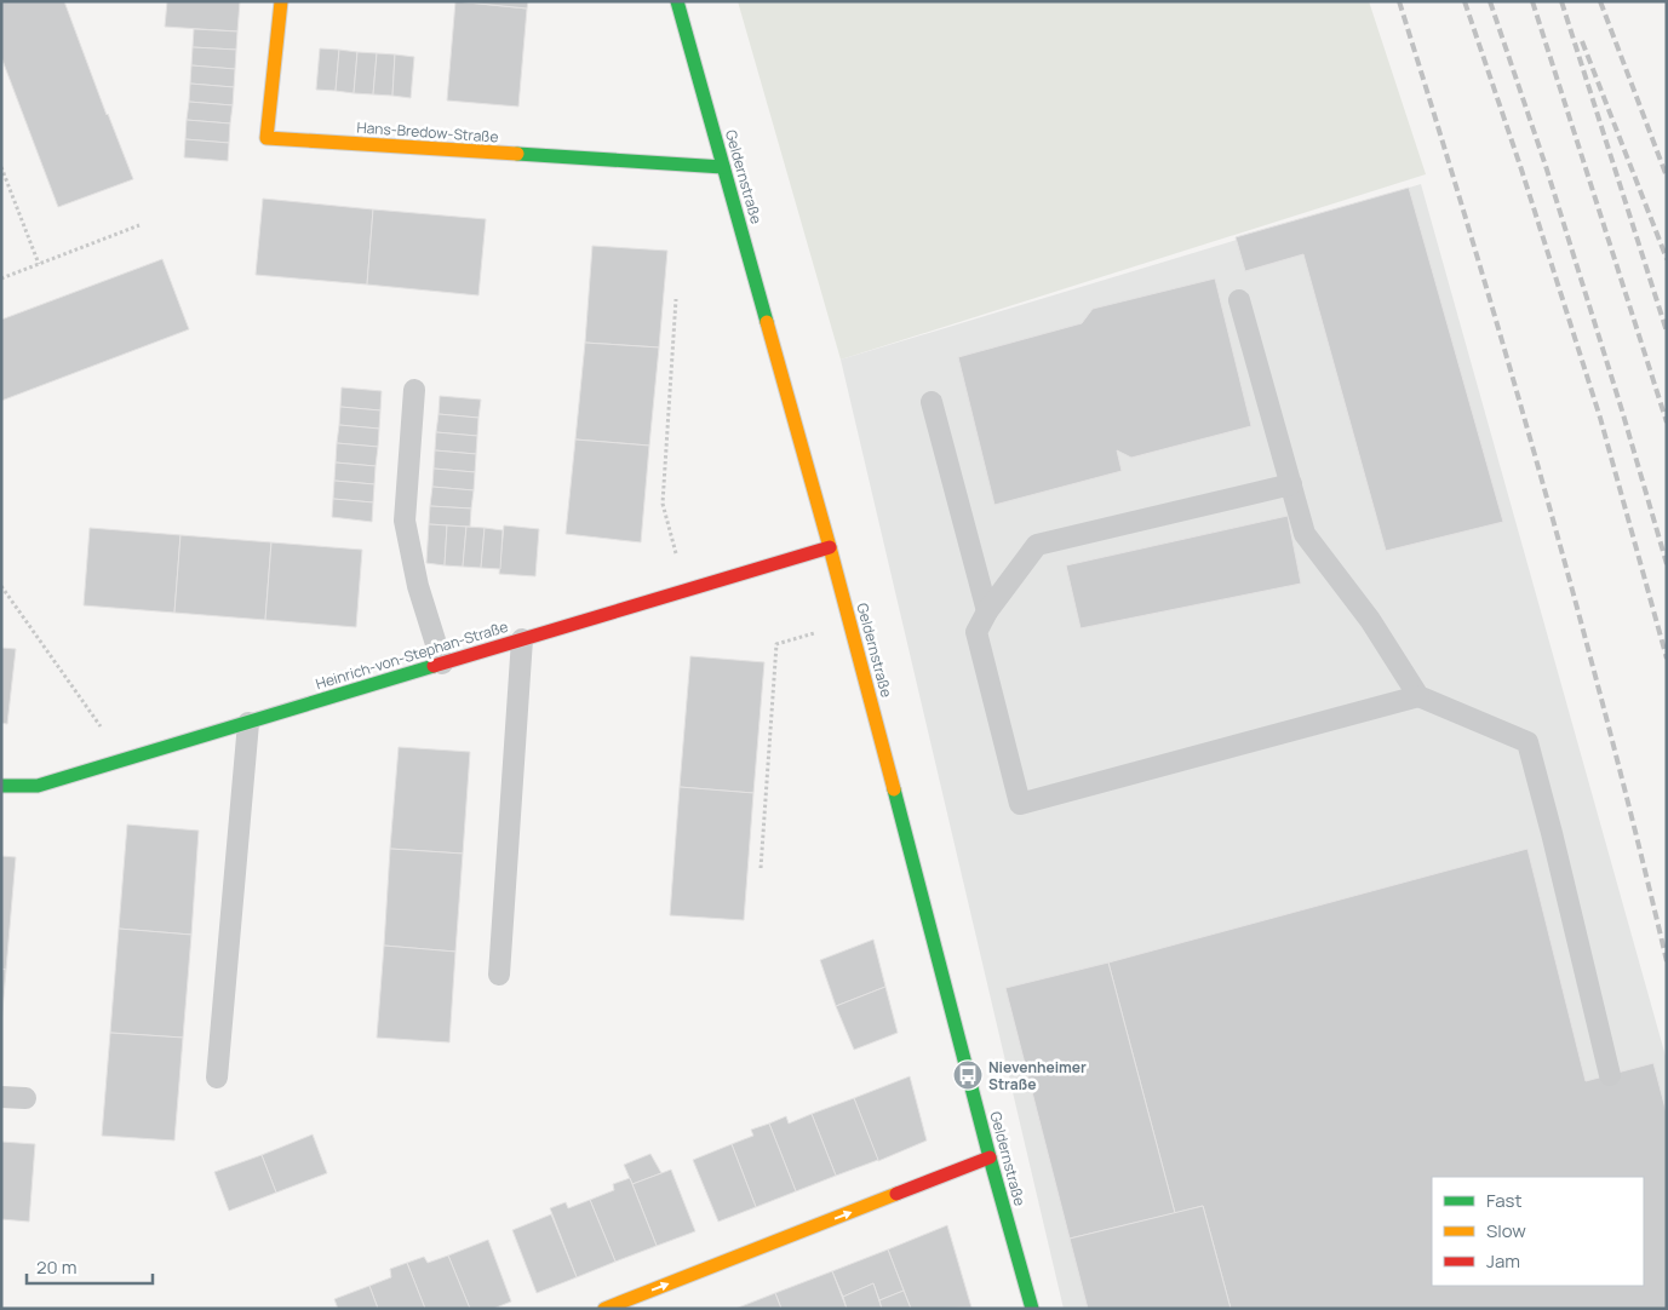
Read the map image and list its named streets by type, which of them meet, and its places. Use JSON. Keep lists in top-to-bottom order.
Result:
{
  "streets": {
    "street": ["Hans-Bredow-Straße", "Geldernstraße", "Heinrich-von-Stephan-Straße"]
  },
  "crossings": [
    ["Hans-Bredow-Straße", "Geldernstraße"],
    ["Geldernstraße", "Heinrich-von-Stephan-Straße"]
  ],
  "places": {
    "bus stop": ["Nievenheimer Straße"]
  },
  "legend": ["Fast", "Slow", "Jam"],
  "scale_bar": "20 m"
}
